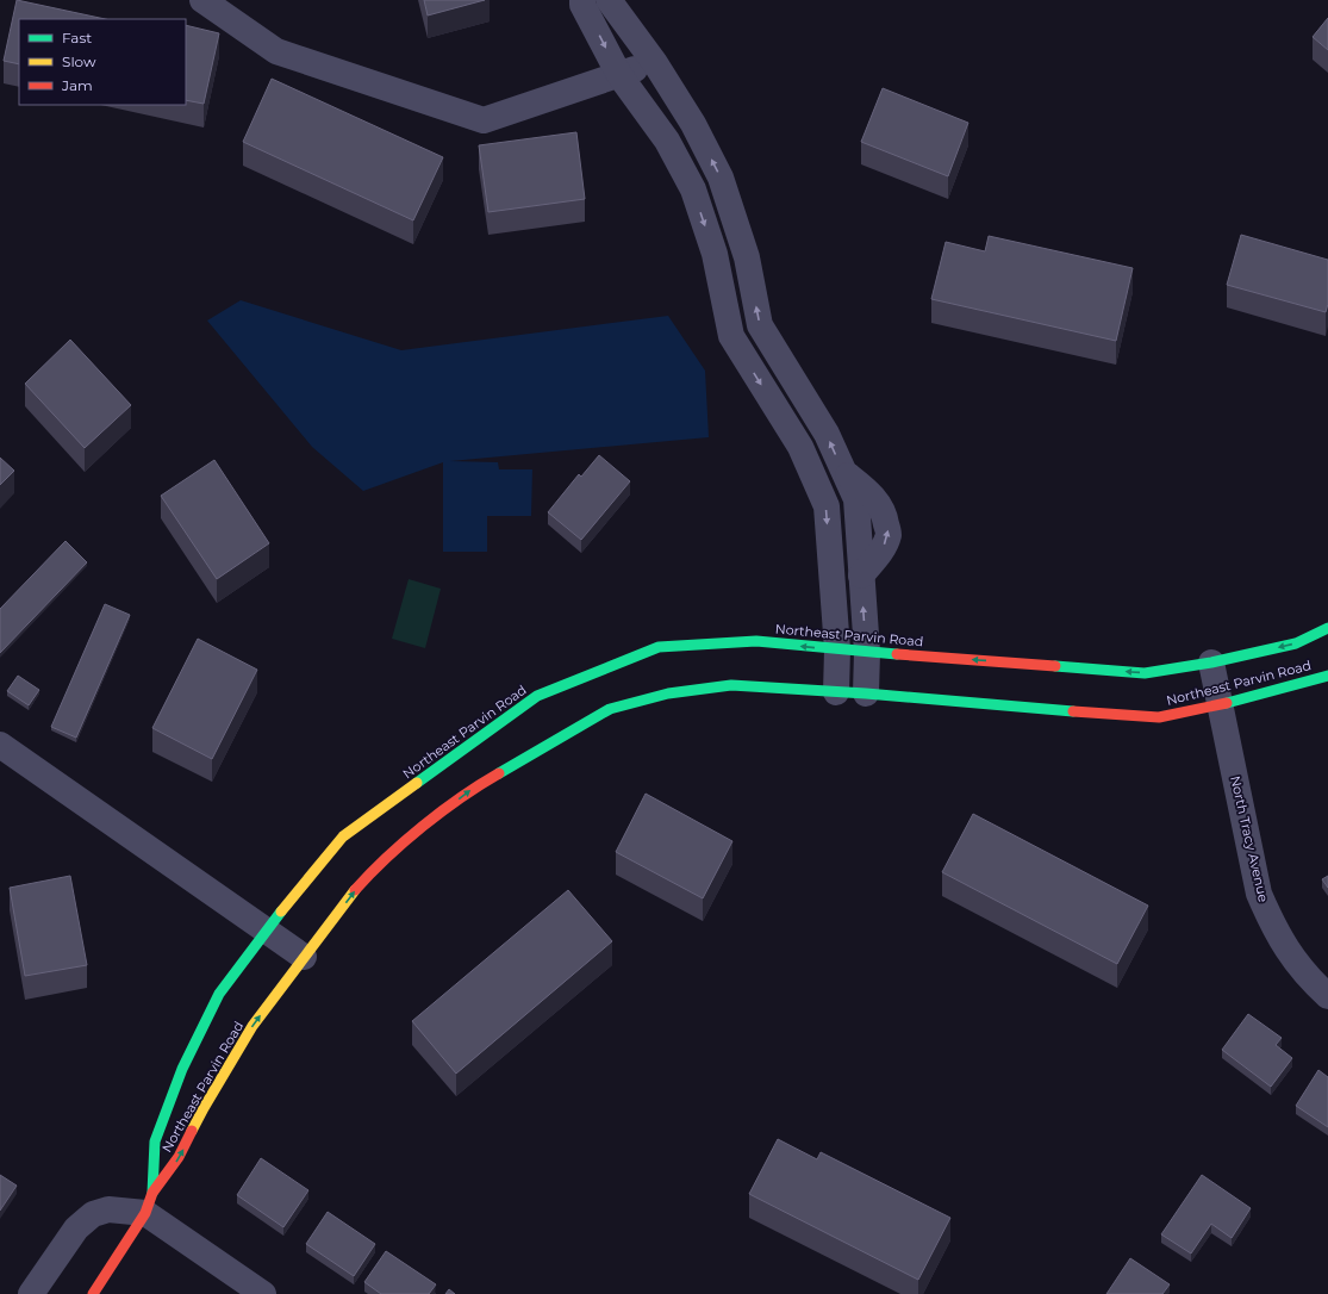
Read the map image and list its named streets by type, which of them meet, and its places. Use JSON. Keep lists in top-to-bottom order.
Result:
{
  "streets": {
    "main road": ["Northeast Parvin Road"],
    "street": ["North Tracy Avenue"]
  },
  "crossings": [
    ["Northeast Parvin Road", "North Tracy Avenue"]
  ],
  "legend": ["Fast", "Slow", "Jam"]
}
